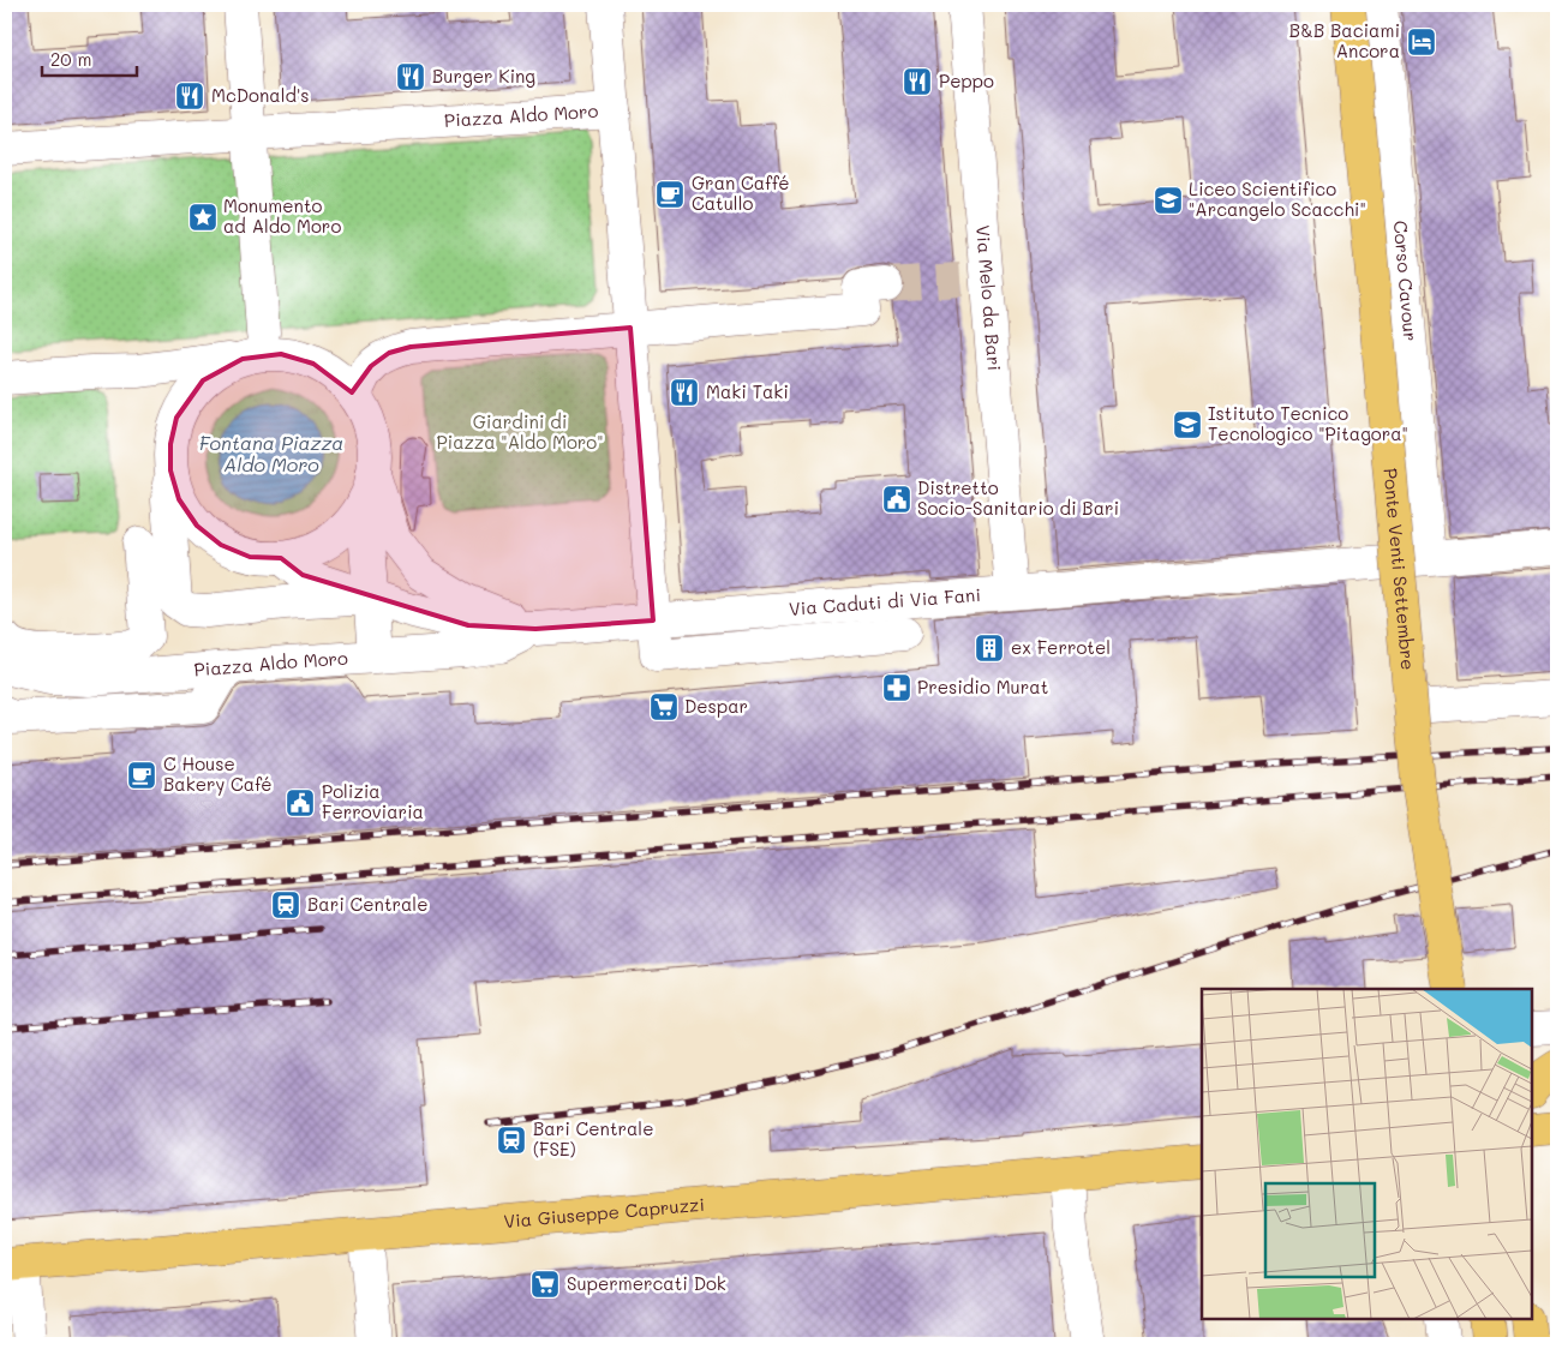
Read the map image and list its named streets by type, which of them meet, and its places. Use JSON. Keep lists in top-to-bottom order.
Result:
{
  "streets": {
    "main road": ["Ponte Venti Settembre", "Via Giuseppe Capruzzi"],
    "street": [
      "Piazza Aldo Moro",
      "Corso Cavour",
      "Via Melo da Bari",
      "Via Caduti di Via Fani"
    ]
  },
  "crossings": [
    ["Piazza Aldo Moro", "Via Caduti di Via Fani"],
    ["Corso Cavour", "Via Caduti di Via Fani"],
    ["Via Melo da Bari", "Via Caduti di Via Fani"]
  ],
  "water": ["Fontana Piazza Aldo Moro"],
  "parks": ["Giardini di Piazza \"Aldo Moro\""],
  "places": {
    "hotel": ["B&B Baciami Ancora"],
    "restaurant": [
      "Burger King",
      "Peppo",
      "McDonald's",
      "Maki Taki"
    ],
    "cafe": ["Gran Caffé Catullo", "C House Bakery Café"],
    "school or university": ["Liceo Scientifico \"Arcangelo Scacchi\"", "Istituto Tecnico Tecnologico \"Pitagora\""],
    "place": ["Monumento ad Aldo Moro"],
    "public building": ["Distretto Socio-Sanitario di Bari", "Polizia Ferroviaria"],
    "building": ["ex Ferrotel"],
    "pharmacy": ["Presidio Murat"],
    "supermarket": ["Despar", "Supermercati Dok"],
    "station": ["Bari Centrale", "Bari Centrale (FSE)"]
  },
  "scale_bar": "20 m"
}
